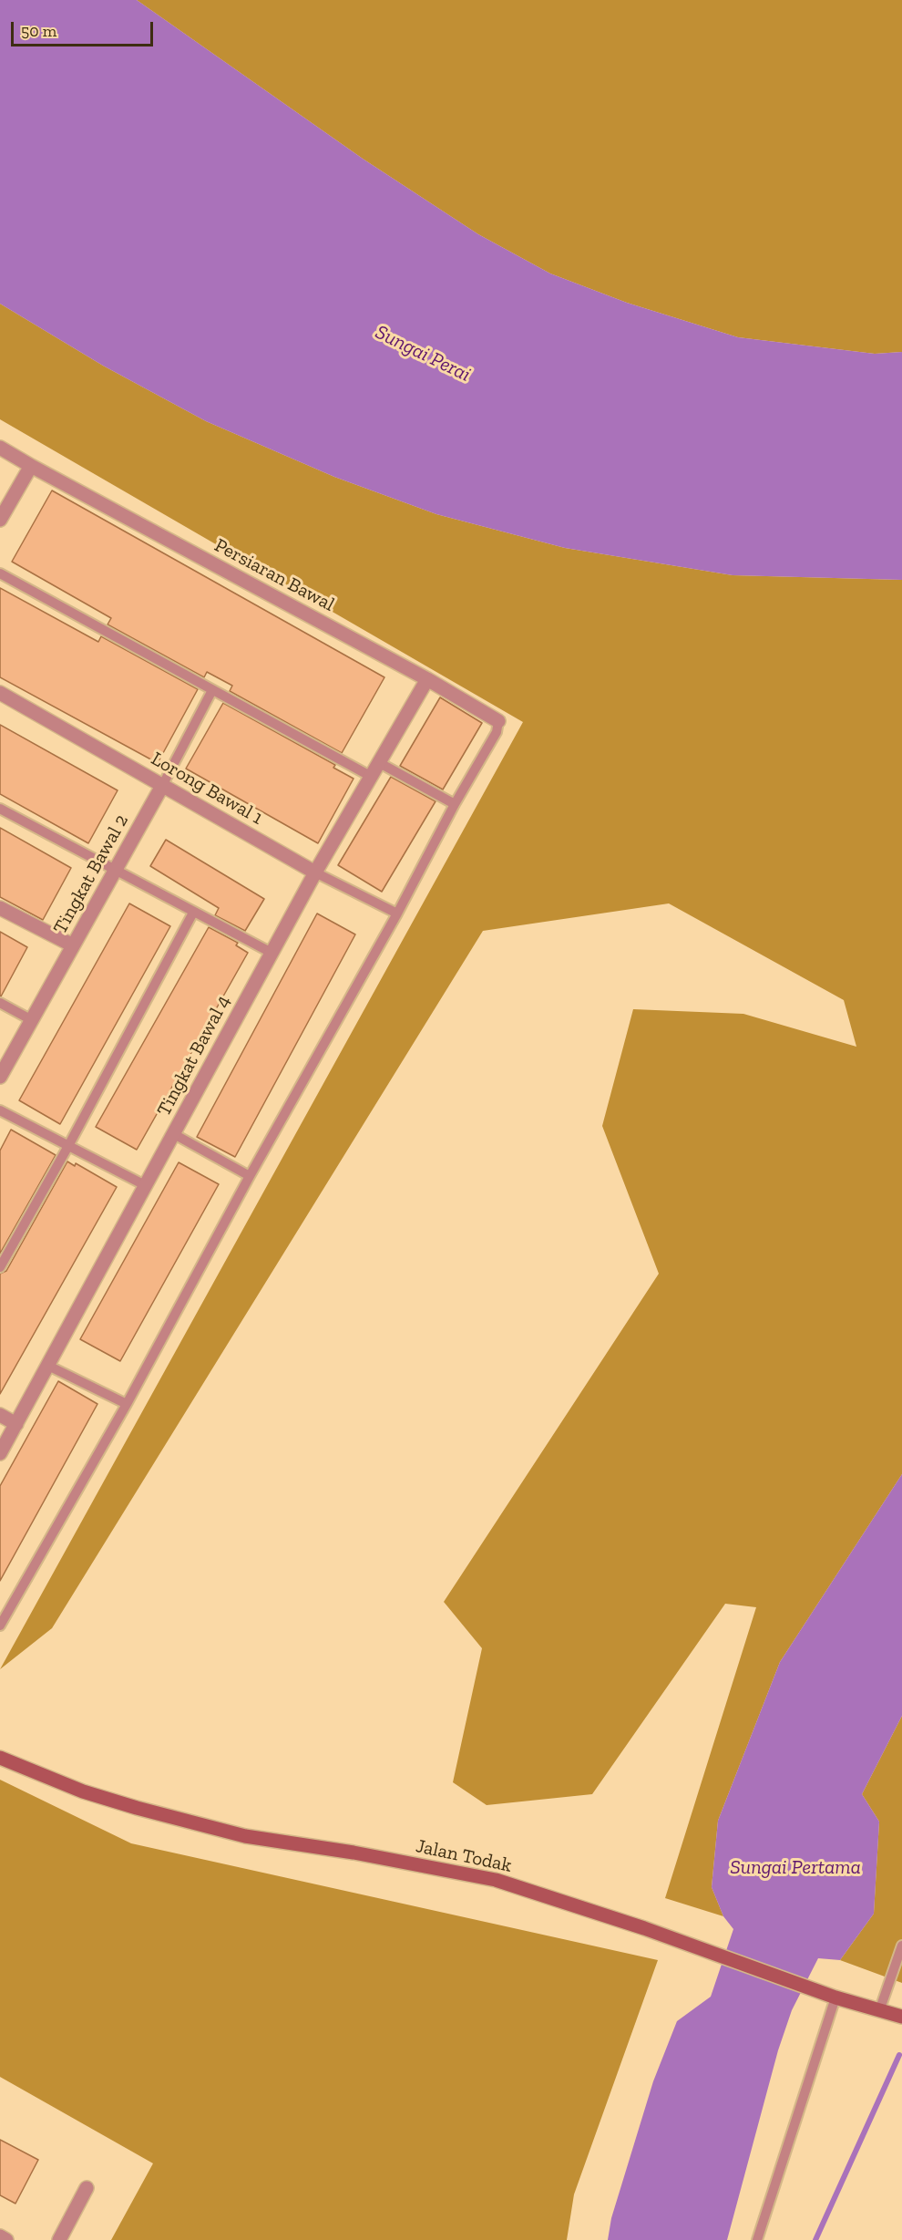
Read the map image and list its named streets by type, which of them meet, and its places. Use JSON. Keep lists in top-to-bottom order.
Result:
{
  "streets": {
    "main road": ["Jalan Todak"],
    "street": [
      "Persiaran Bawal",
      "Lorong Bawal 1",
      "Tingkat Bawal 2",
      "Tingkat Bawal 4"
    ]
  },
  "crossings": [
    ["Persiaran Bawal", "Tingkat Bawal 4"],
    ["Lorong Bawal 1", "Tingkat Bawal 2"],
    ["Lorong Bawal 1", "Tingkat Bawal 4"]
  ],
  "water": ["Sungai Perai", "Sungai Pertama"],
  "scale_bar": "50 m"
}
